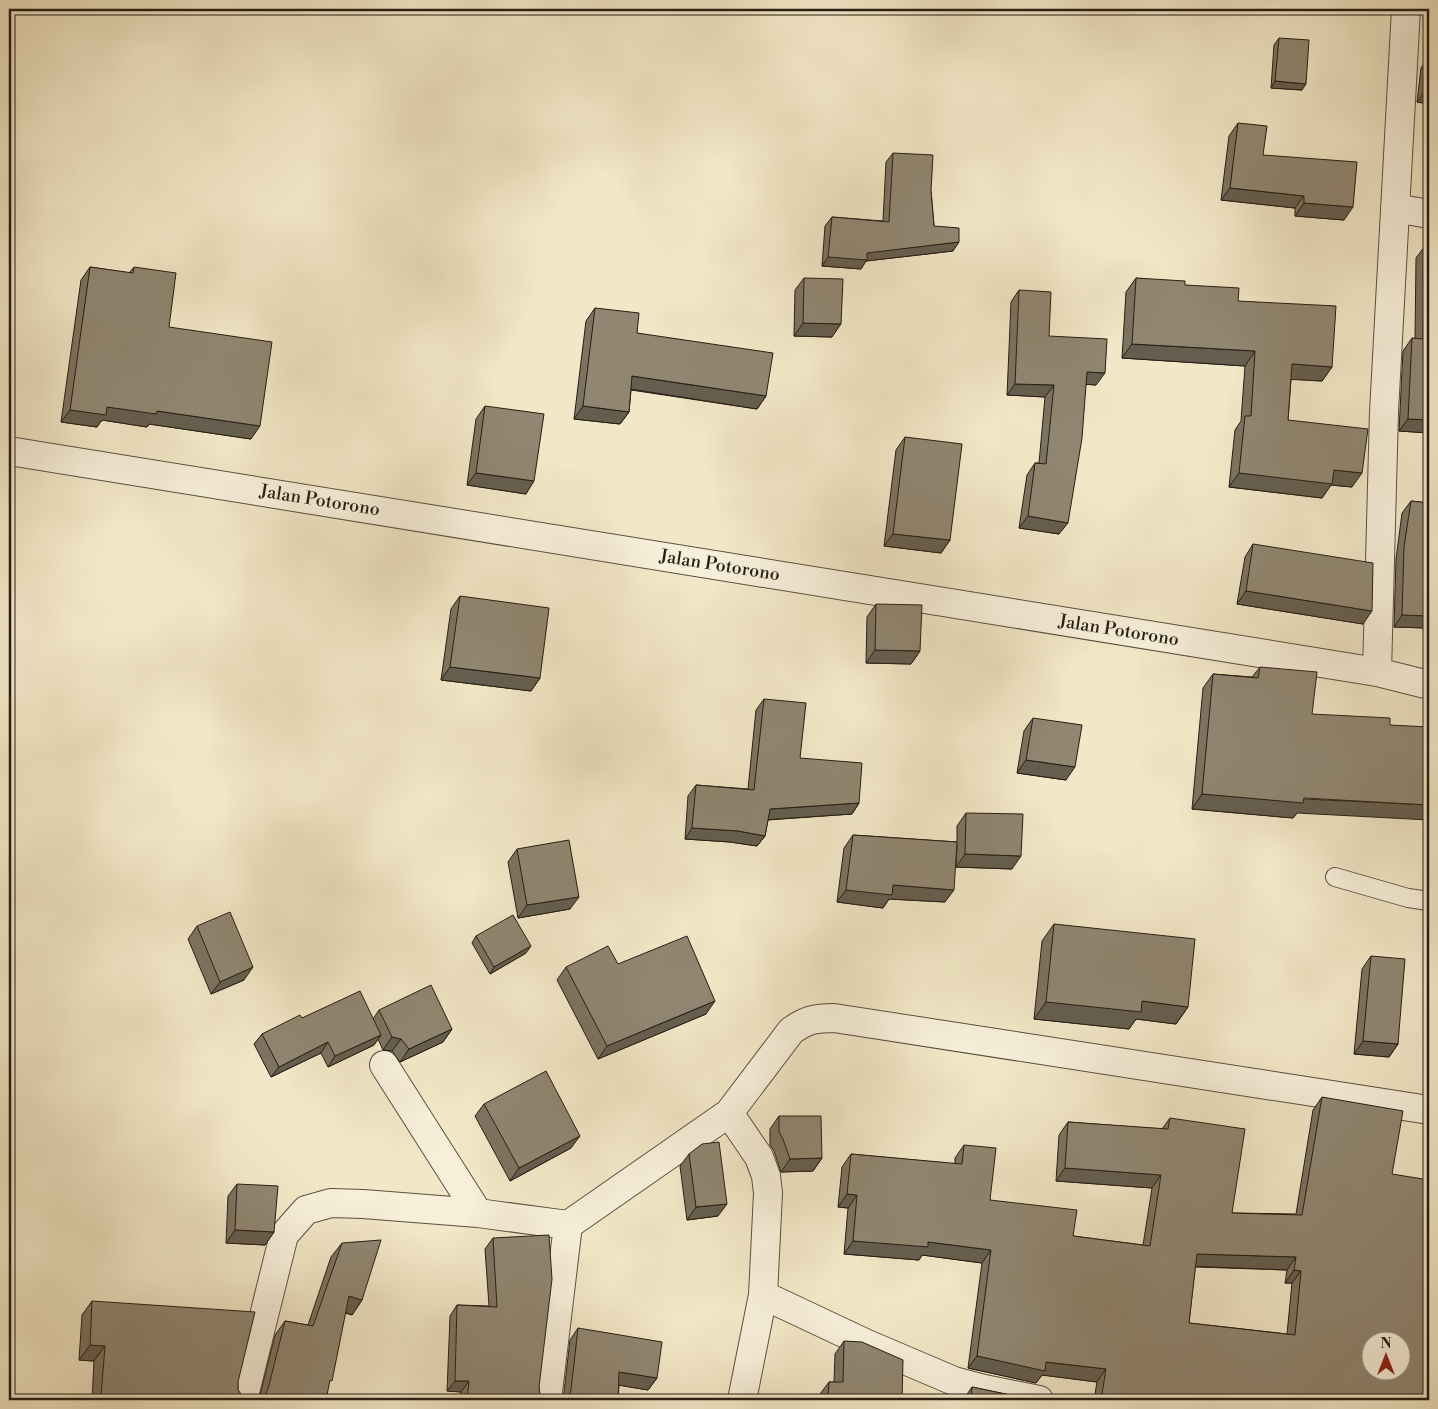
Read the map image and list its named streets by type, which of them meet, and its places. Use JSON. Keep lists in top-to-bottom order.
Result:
{
  "streets": {
    "street": ["Jalan Potorono"]
  },
  "north": "top"
}
